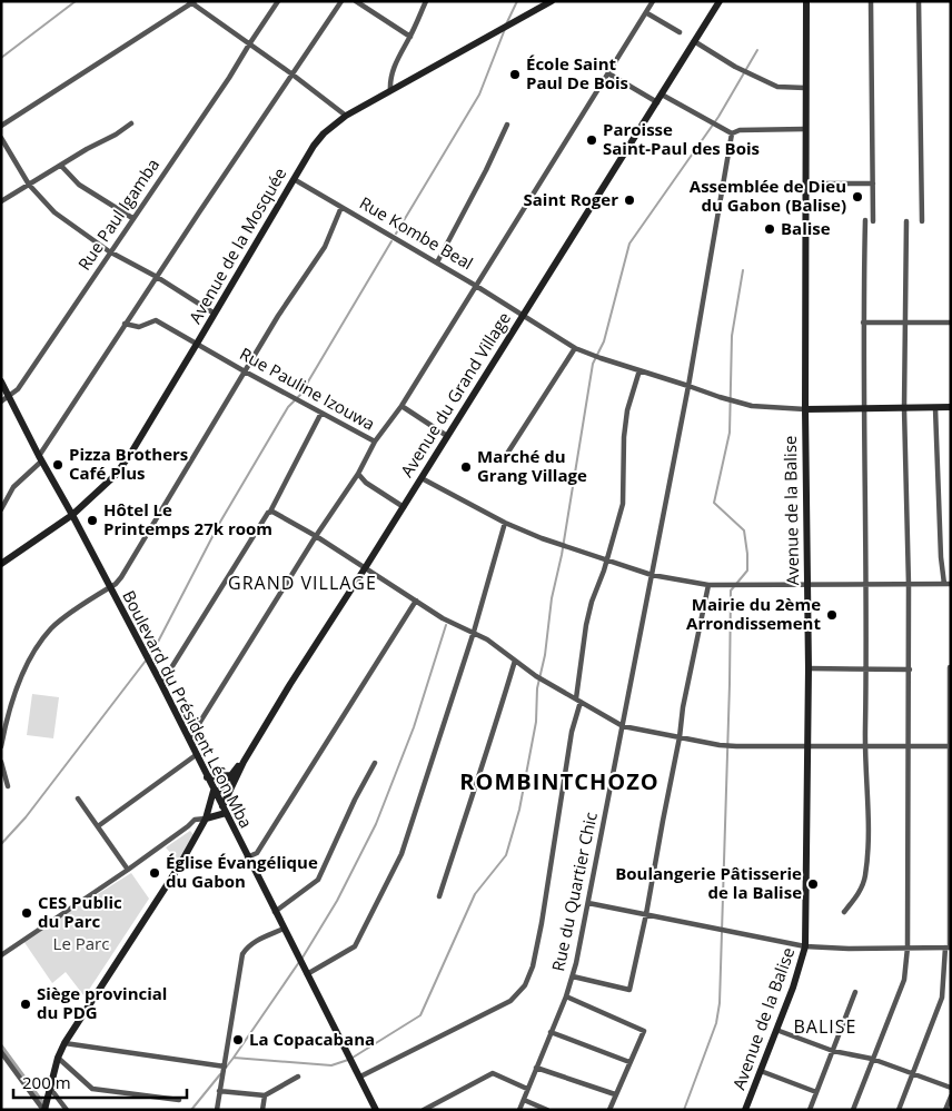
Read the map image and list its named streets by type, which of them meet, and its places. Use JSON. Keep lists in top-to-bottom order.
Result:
{
  "streets": {
    "street": [
      "Rue Paul Igamba",
      "Rue Kombe Beal",
      "Avenue de la Mosquée",
      "Rue Pauline Izouwa",
      "Avenue du Grand Village",
      "Avenue de la Balise",
      "Boulevard du Président Léon Mba",
      "Rue du Quartier Chic"
    ]
  },
  "crossings": [
    ["Rue Paul Igamba", "Boulevard du Président Léon Mba"],
    ["Rue Kombe Beal", "Avenue de la Mosquée"],
    ["Rue Kombe Beal", "Rue Pauline Izouwa"],
    ["Rue Kombe Beal", "Avenue du Grand Village"],
    ["Rue Kombe Beal", "Avenue de la Balise"],
    ["Rue Kombe Beal", "Rue du Quartier Chic"],
    ["Avenue de la Mosquée", "Rue Pauline Izouwa"],
    ["Avenue de la Mosquée", "Boulevard du Président Léon Mba"],
    ["Avenue du Grand Village", "Boulevard du Président Léon Mba"]
  ],
  "districts": ["GRAND VILLAGE", "ROMBINTCHOZO", "BALISE"],
  "parks": ["Le Parc"],
  "places": [
    "École Saint Paul De Bois",
    "Paroisse Saint-Paul des Bois",
    "Assemblée de Dieu du Gabon (Balise)",
    "Saint Roger",
    "Balise",
    "Pizza Brothers Café Plus",
    "Marché du Grang Village",
    "Hôtel Le Printemps 27k room",
    "Mairie du 2ème Arrondissement",
    "Église Évangélique du Gabon",
    "Boulangerie Pâtisserie de la Balise",
    "CES Public du Parc",
    "Siège provincial du PDG",
    "La Copacabana"
  ],
  "scale_bar": "200 m"
}
